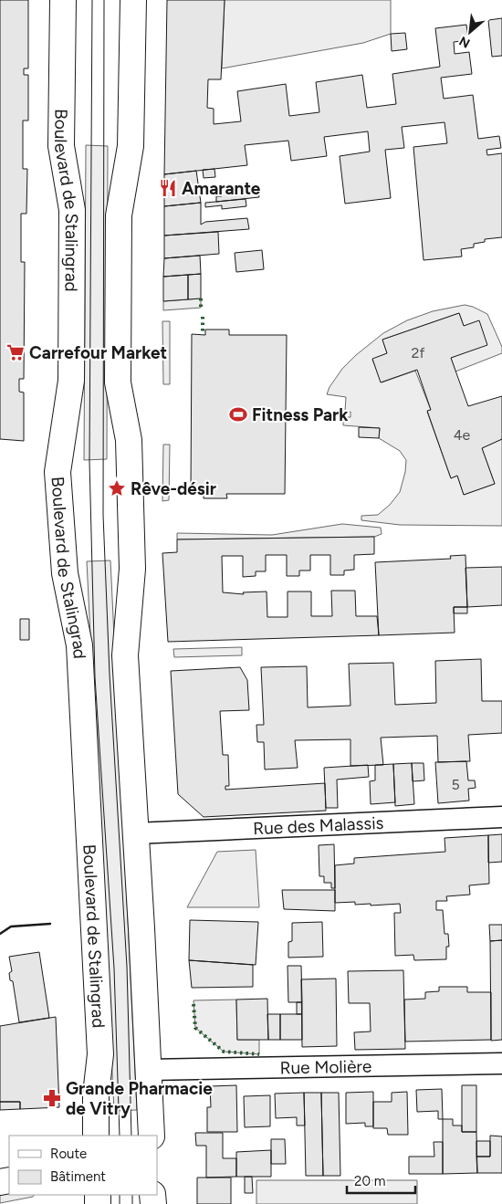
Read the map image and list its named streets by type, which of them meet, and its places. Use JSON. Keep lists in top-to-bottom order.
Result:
{
  "streets": {
    "main road": ["Boulevard de Stalingrad"],
    "street": ["Rue des Malassis", "Rue Molière"]
  },
  "places": {
    "restaurant": ["Amarante"],
    "supermarket": ["Carrefour Market"],
    "sports": ["Fitness Park"],
    "place": ["Rêve-désir"],
    "pharmacy": ["Grande Pharmacie de Vitry"]
  },
  "house_numbers": ["2f", "4e", "5"],
  "legend": ["Route", "Bâtiment"],
  "scale_bar": "20 m",
  "north": "bottom left"
}
